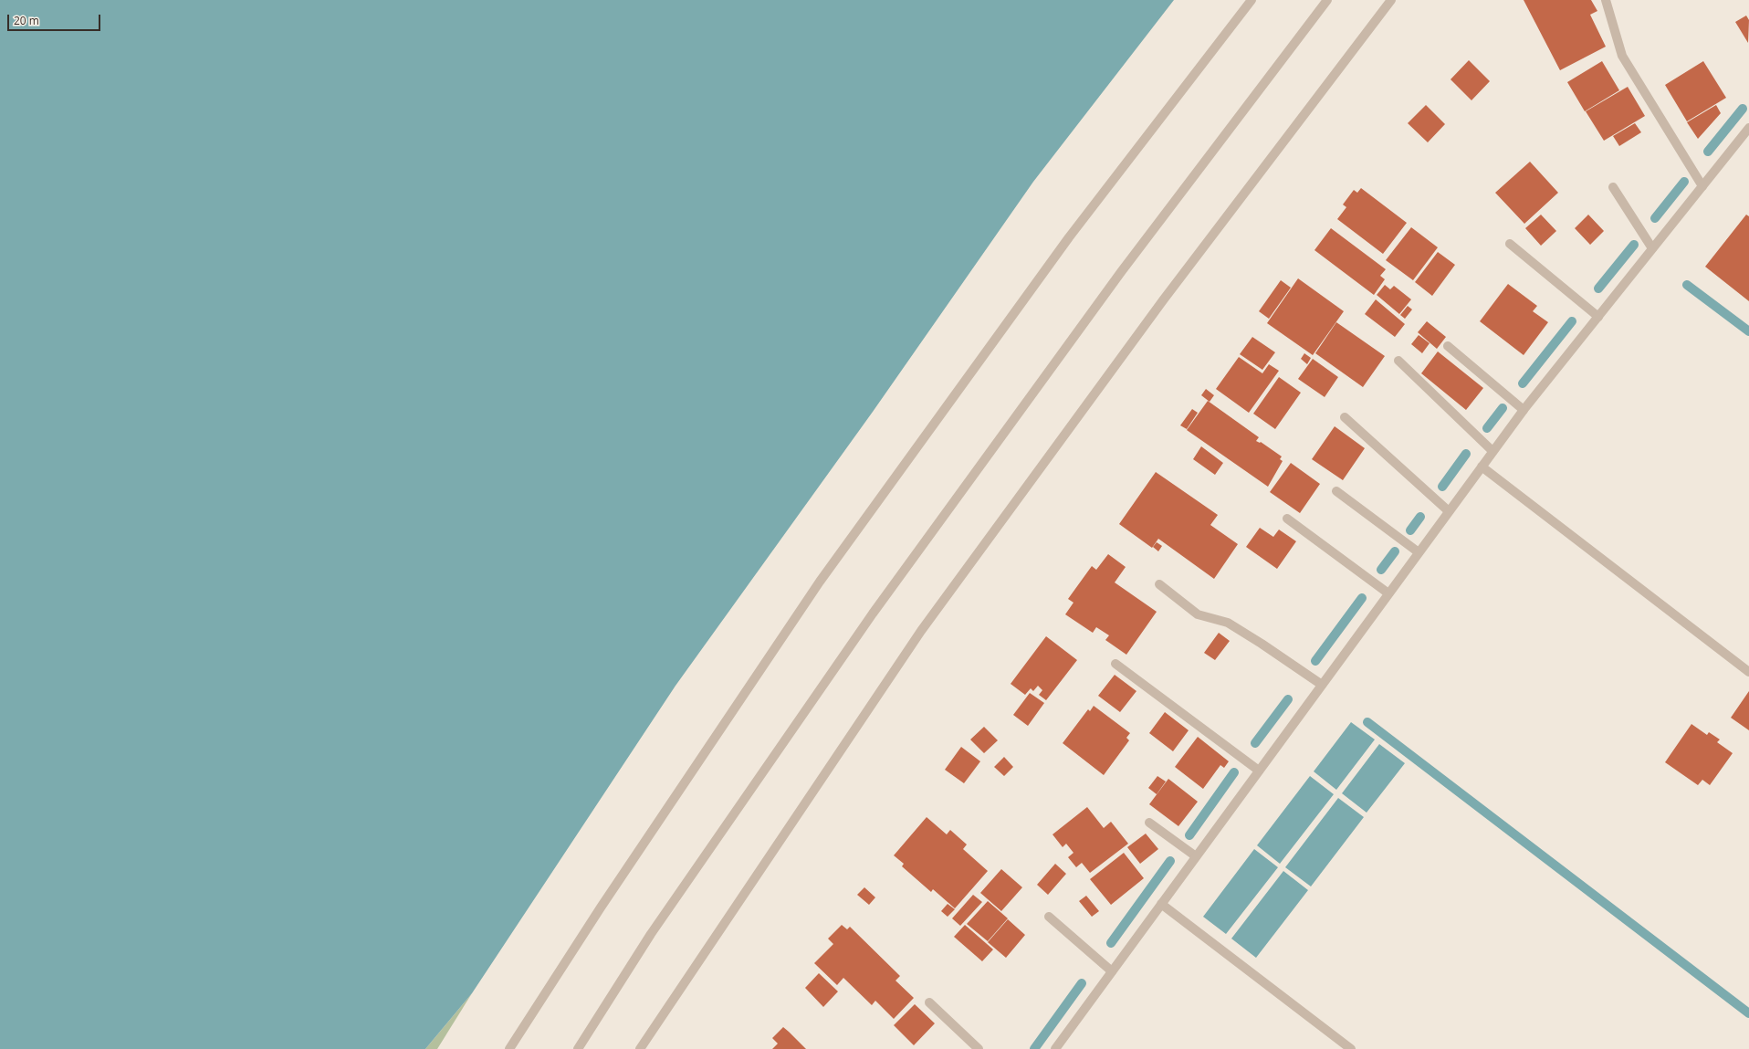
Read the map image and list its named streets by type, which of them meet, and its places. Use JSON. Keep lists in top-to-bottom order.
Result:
{
  "scale_bar": "20 m"
}
